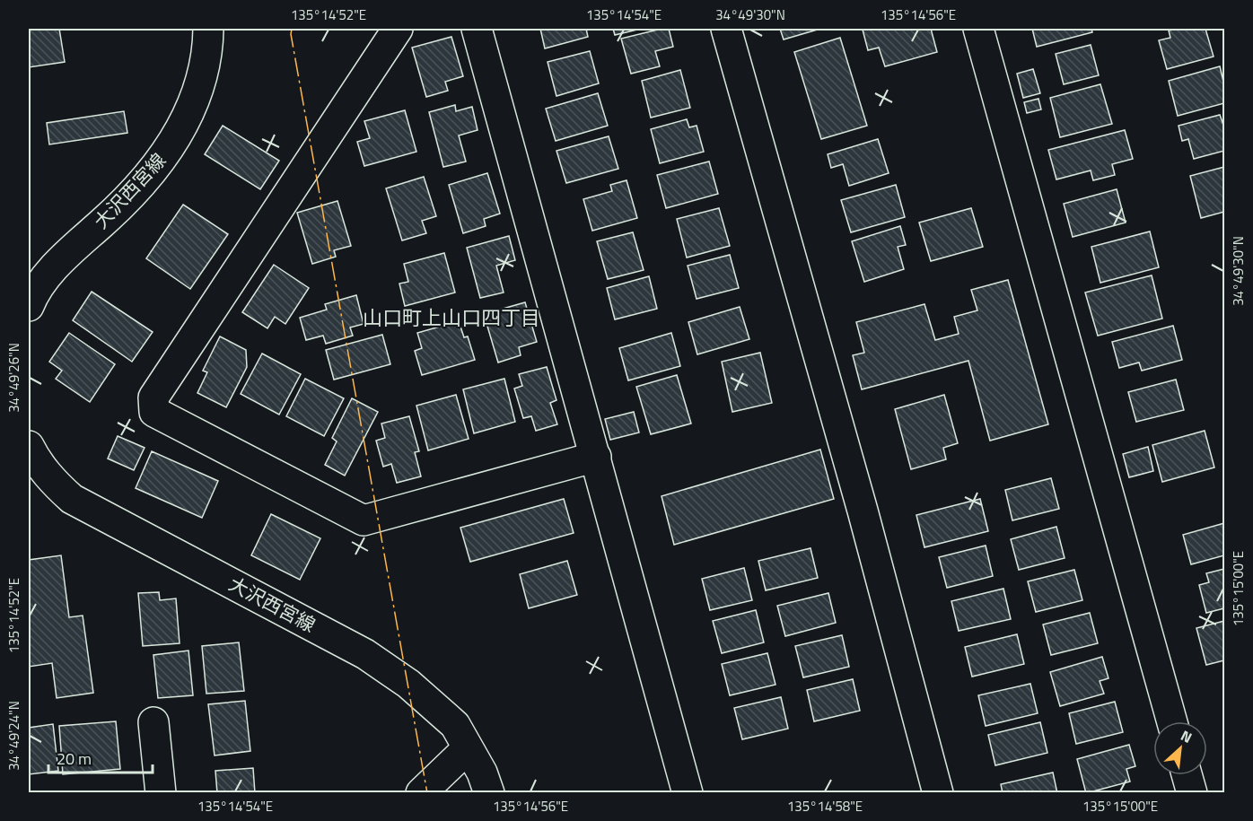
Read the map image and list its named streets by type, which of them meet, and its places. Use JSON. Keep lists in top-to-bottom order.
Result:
{
  "streets": {
    "street": ["大沢西宮線"]
  },
  "districts": ["山口町上山口四丁目"],
  "scale_bar": "20 m",
  "north": "top right",
  "coordinates": [
    "135°14'52\"E",
    "135°14'54\"E",
    "34°49'30\"N",
    "135°14'56\"E",
    "34°49'26\"N",
    "135°15'00\"E",
    "34°49'24\"N",
    "135°14'58\"E"
  ]
}
